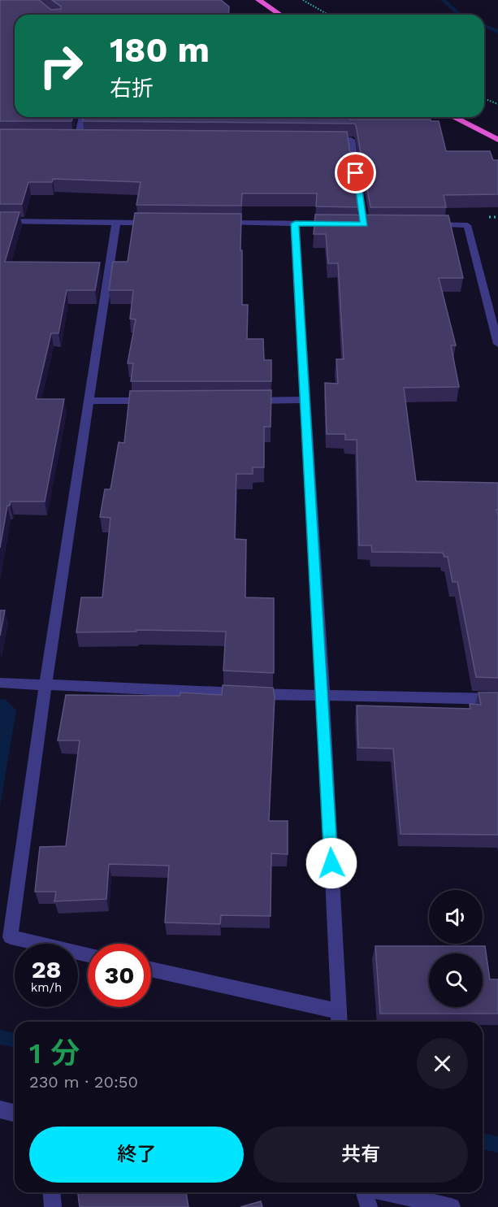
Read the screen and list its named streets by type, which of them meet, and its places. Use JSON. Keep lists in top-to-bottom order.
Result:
{
  "page": {
    "turn": ["180 m", "右折"],
    "speed": "28 km/h",
    "limit": "30",
    "heading": ["1 分", "230 m · 20:50"],
    "buttons": ["終了", "共有"]
  }
}
